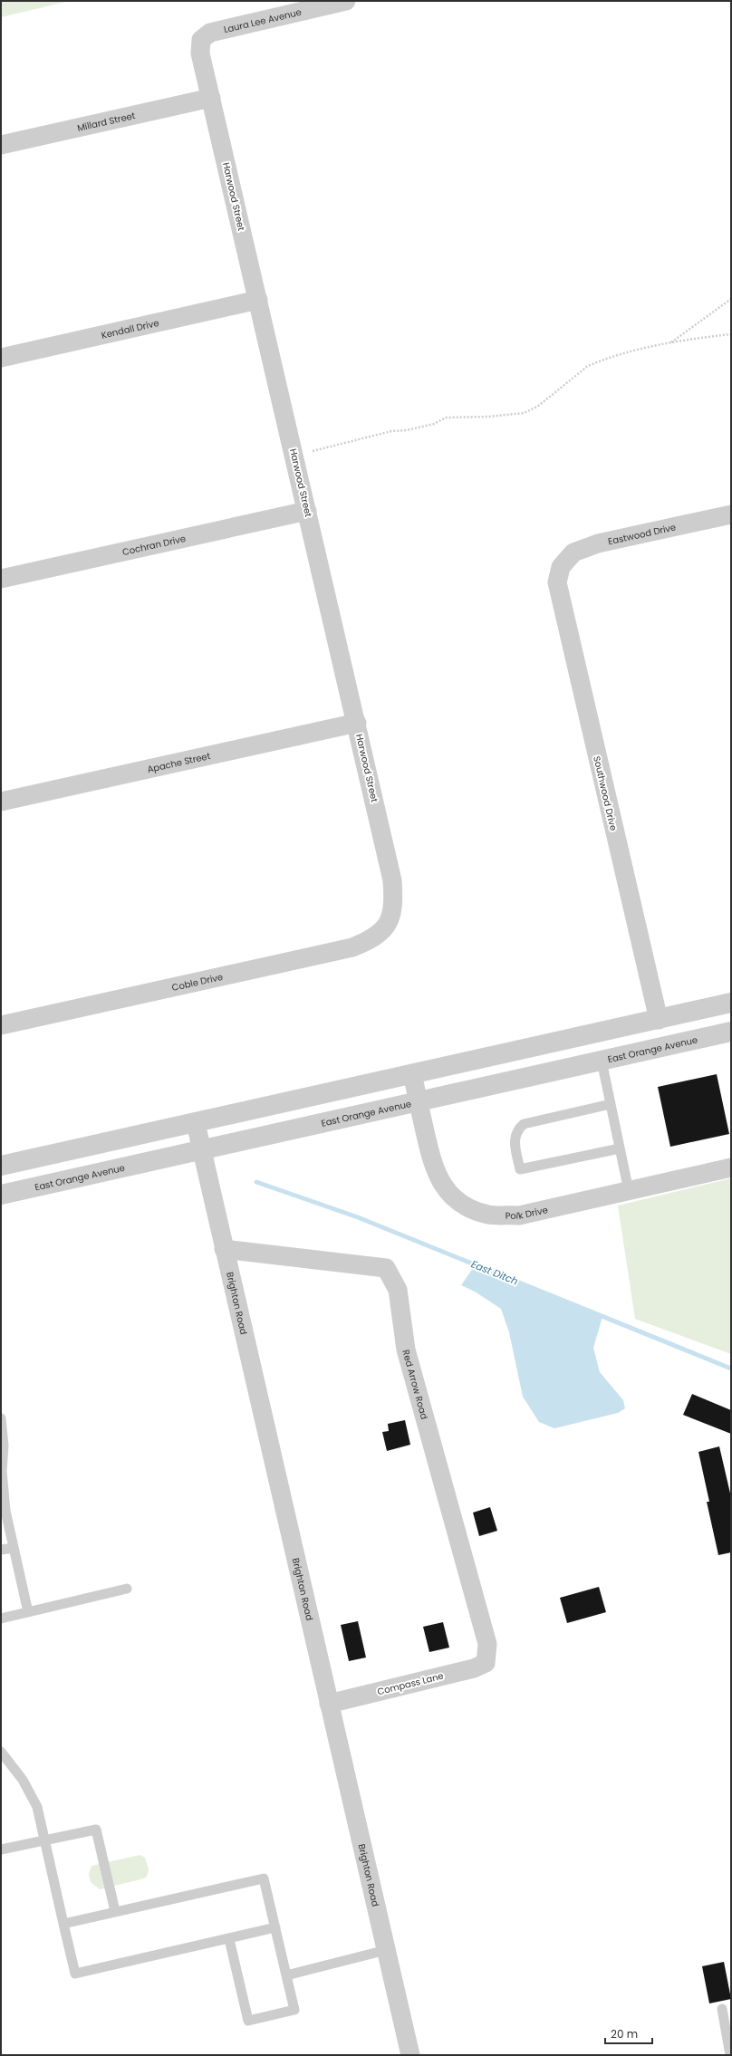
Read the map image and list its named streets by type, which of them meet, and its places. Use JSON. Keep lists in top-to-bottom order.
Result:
{
  "streets": {
    "street": [
      "Laura Lee Avenue",
      "Millard Street",
      "Harwood Street",
      "Kendall Drive",
      "Eastwood Drive",
      "Cochran Drive",
      "Apache Street",
      "Southwood Drive",
      "Coble Drive",
      "East Orange Avenue",
      "Polk Drive",
      "Brighton Road",
      "Red Arrow Road",
      "Compass Lane"
    ]
  },
  "crossings": [
    ["Laura Lee Avenue", "Harwood Street"],
    ["Millard Street", "Harwood Street"],
    ["Harwood Street", "Kendall Drive"],
    ["Harwood Street", "Cochran Drive"],
    ["Harwood Street", "Apache Street"],
    ["Harwood Street", "Coble Drive"],
    ["Eastwood Drive", "Southwood Drive"],
    ["East Orange Avenue", "Polk Drive"],
    ["East Orange Avenue", "Brighton Road"],
    ["Brighton Road", "Red Arrow Road"],
    ["Brighton Road", "Compass Lane"],
    ["Red Arrow Road", "Compass Lane"]
  ],
  "water": ["East Ditch"],
  "scale_bar": "20 m"
}
